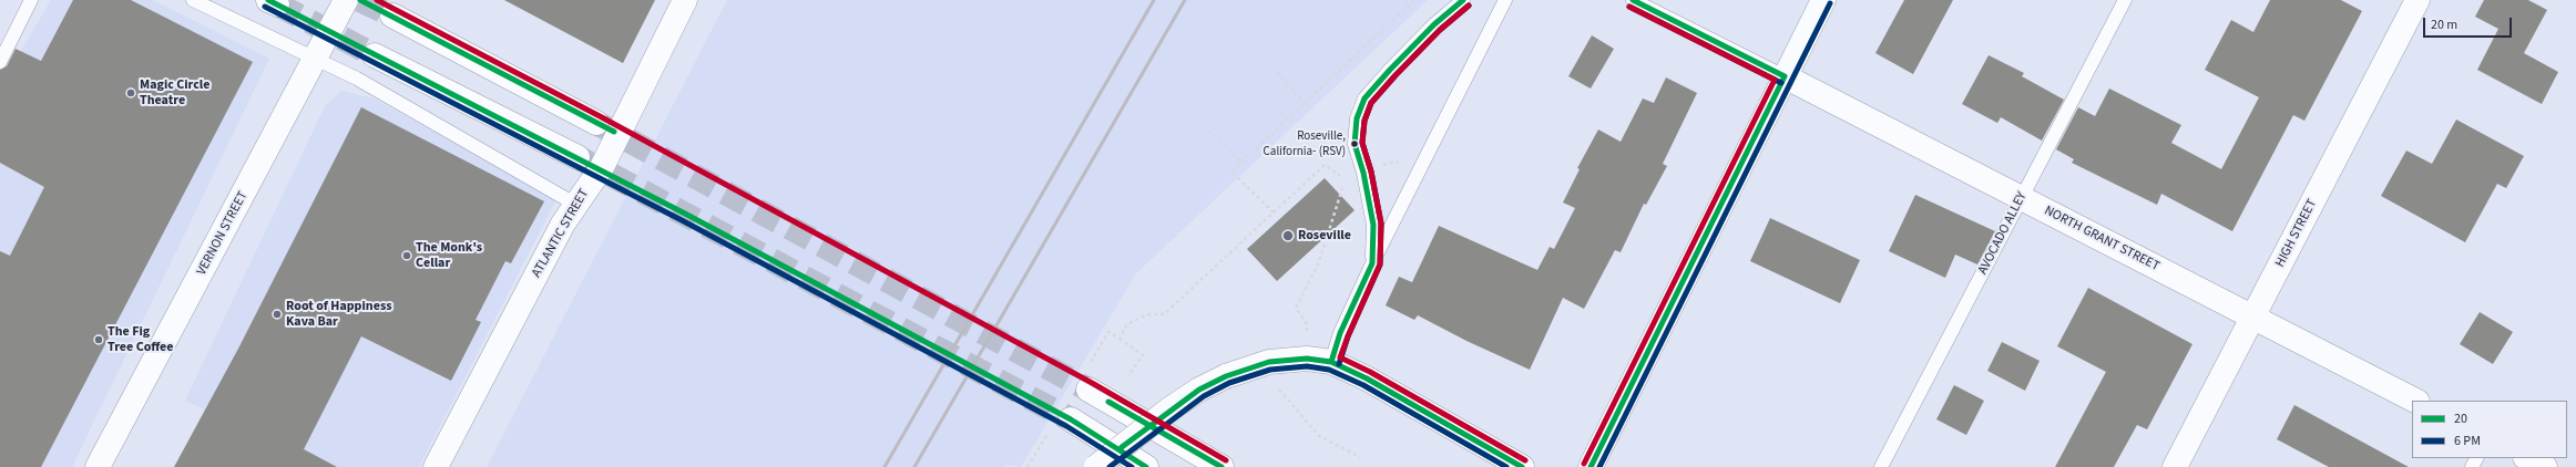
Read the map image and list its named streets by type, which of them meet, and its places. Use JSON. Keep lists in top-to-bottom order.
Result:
{
  "streets": {
    "street": [
      "VERNON STREET",
      "ATLANTIC STREET",
      "HIGH STREET",
      "NORTH GRANT STREET"
    ],
    "lane": ["AVOCADO ALLEY"]
  },
  "crossings": [
    ["AVOCADO ALLEY", "NORTH GRANT STREET"],
    ["HIGH STREET", "NORTH GRANT STREET"]
  ],
  "places": [
    "Magic Circle Theatre",
    "Roseville, California- (RSV)",
    "Roseville",
    "The Monk's Cellar",
    "Root of Happiness Kava Bar",
    "The Fig Tree Coffee"
  ],
  "lines": ["transit line 20"],
  "legend": ["20", "6 PM"],
  "scale_bar": "20 m"
}
